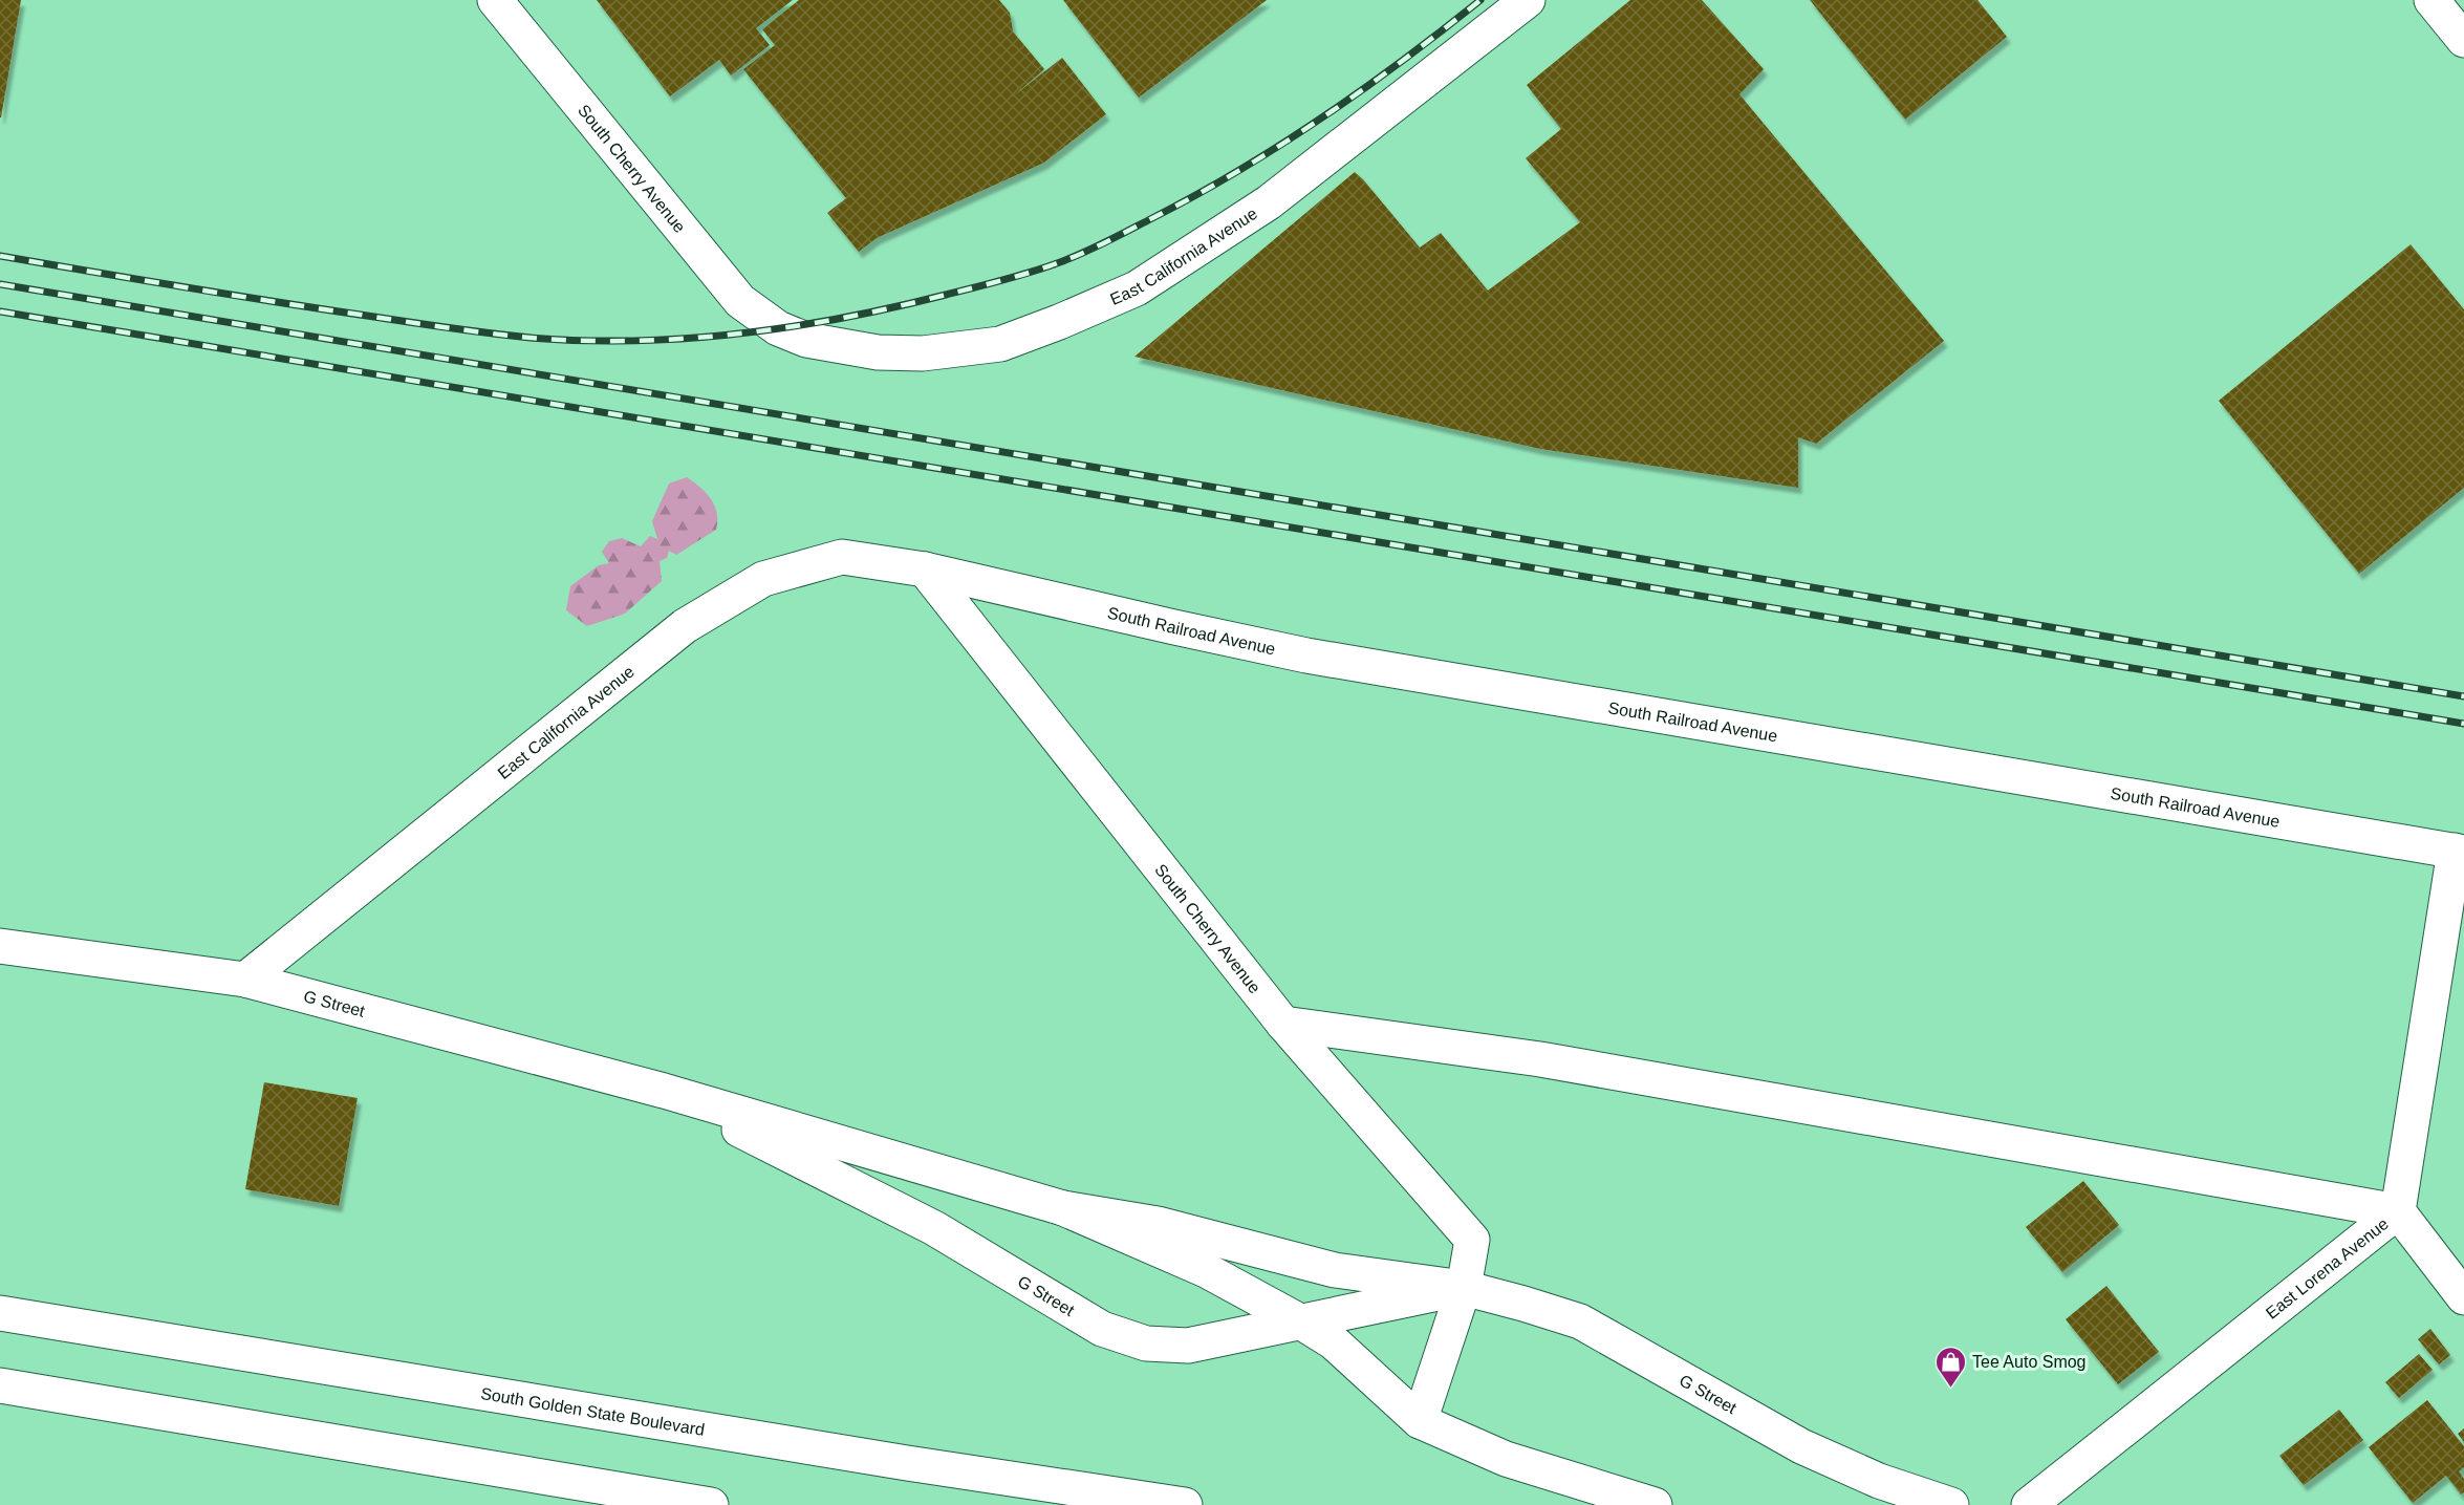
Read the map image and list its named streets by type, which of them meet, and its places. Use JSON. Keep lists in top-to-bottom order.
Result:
{
  "streets": {
    "main road": [
      "South Cherry Avenue",
      "East California Avenue",
      "South Railroad Avenue",
      "G Street",
      "East Lorena Avenue",
      "South Golden State Boulevard"
    ]
  },
  "crossings": [
    ["South Cherry Avenue", "East California Avenue"],
    ["South Cherry Avenue", "South Railroad Avenue"],
    ["South Cherry Avenue", "G Street"],
    ["East California Avenue", "South Railroad Avenue"],
    ["East California Avenue", "G Street"],
    ["South Railroad Avenue", "East Lorena Avenue"]
  ],
  "places": {
    "shop": ["Tee Auto Smog"]
  }
}
